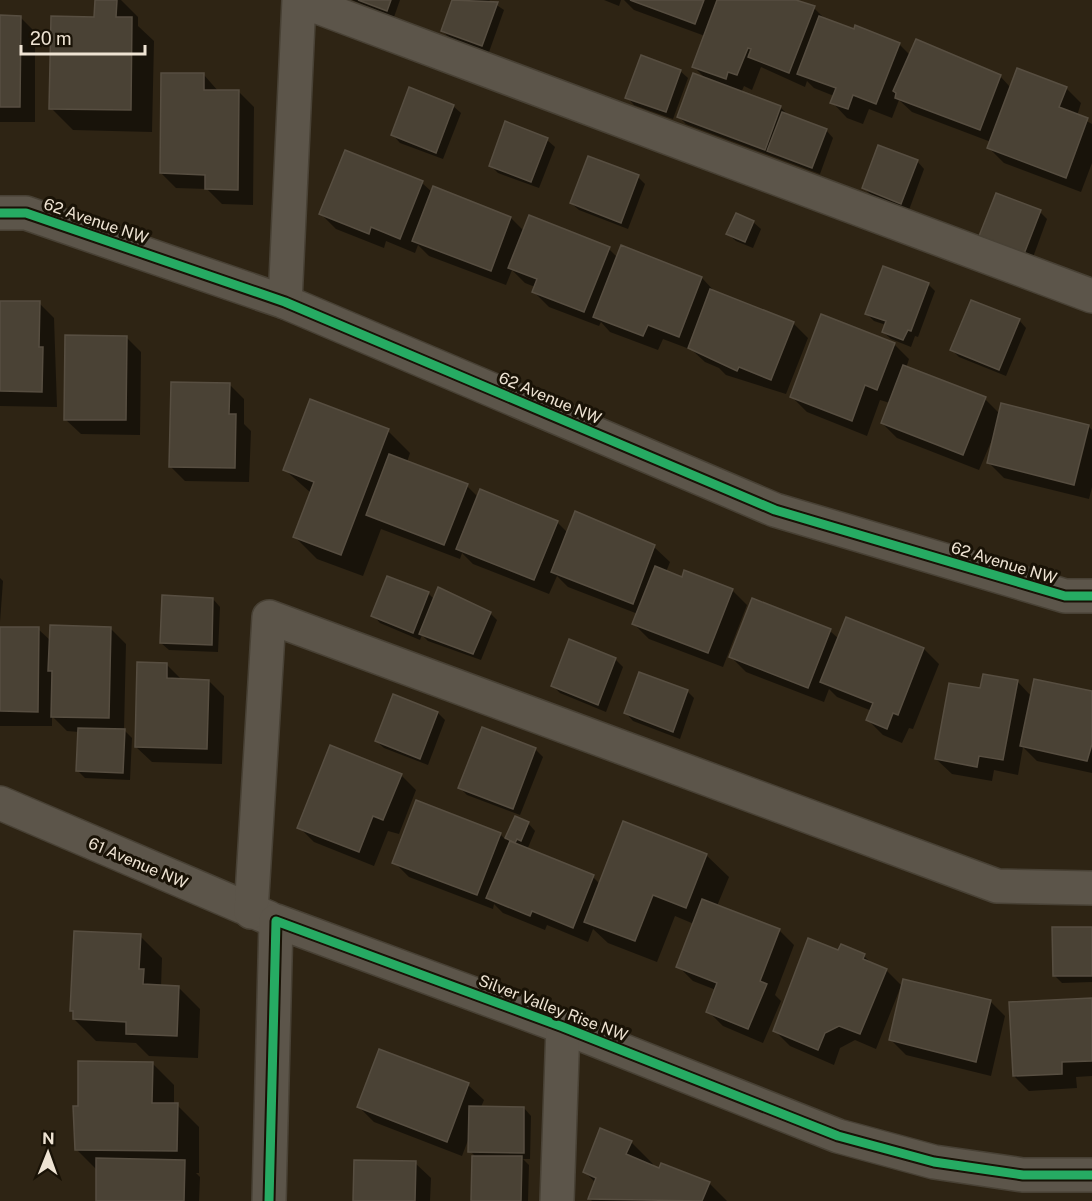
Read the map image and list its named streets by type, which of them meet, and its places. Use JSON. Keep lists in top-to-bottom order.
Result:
{
  "streets": {
    "street": ["62 Avenue NW", "61 Avenue NW", "Silver Valley Rise NW"]
  },
  "crossings": [
    ["61 Avenue NW", "Silver Valley Rise NW"]
  ],
  "scale_bar": "20 m",
  "north": "top"
}
